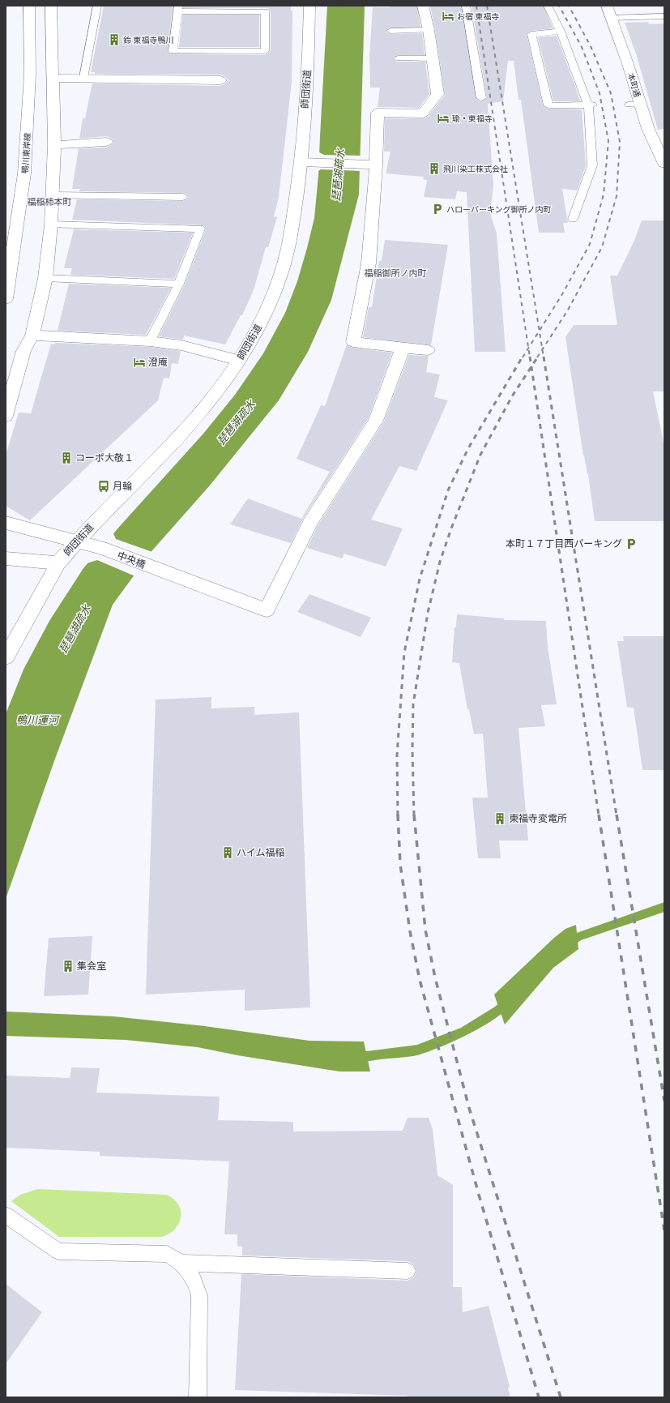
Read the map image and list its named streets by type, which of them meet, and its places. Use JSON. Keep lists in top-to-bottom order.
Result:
{
  "streets": {
    "street": [
      "本町通",
      "師団街道",
      "鴨川東岸線",
      "中央橋"
    ]
  },
  "crossings": [
    ["師団街道", "中央橋"]
  ],
  "districts": ["福稲柿本町", "福稲御所ノ内町"],
  "water": ["琵琶湖疏水", "鴨川運河"],
  "places": {
    "hotel": ["お宿 東福寺", "瑜・東福寺", "澄庵"],
    "building": [
      "鈴 東福寺鴨川",
      "飛川染工株式会社",
      "コーポ大敬１",
      "東福寺変電所",
      "ハイム福稲",
      "集会室"
    ],
    "parking": ["ハローパーキング御所ノ内町", "本町１７丁目西パーキング"],
    "bus stop": ["月輪"]
  }
}
